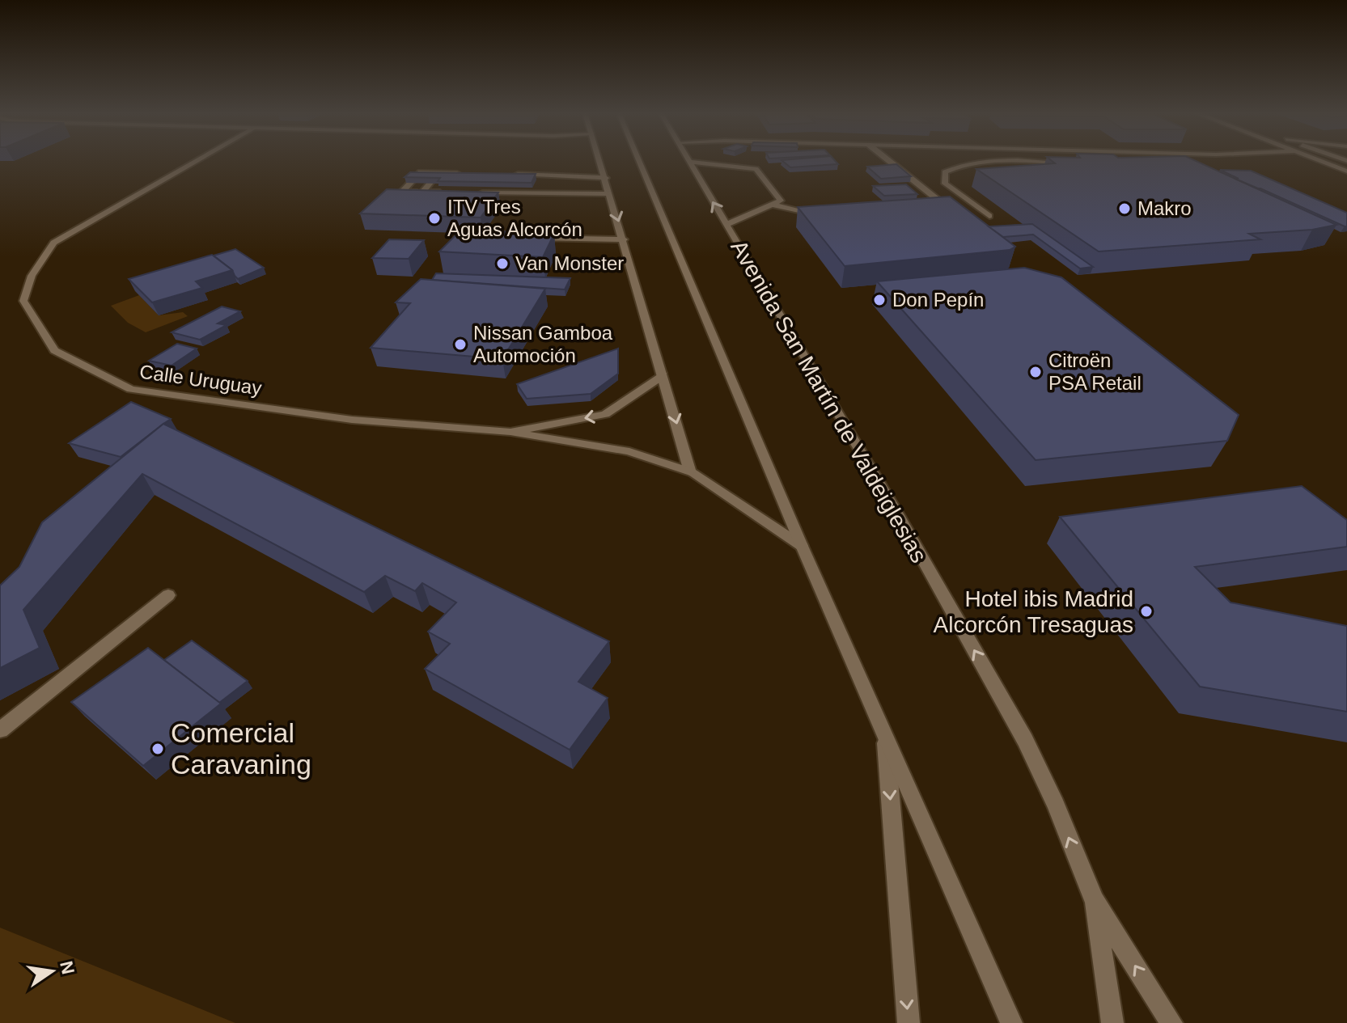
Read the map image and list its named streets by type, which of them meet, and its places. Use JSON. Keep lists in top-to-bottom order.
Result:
{
  "streets": {
    "street": ["Calle Uruguay", "Avenida San Martín de Valdeiglesias"]
  },
  "places": [
    "Makro",
    "ITV Tres Aguas Alcorcón",
    "Van Monster",
    "Don Pepín",
    "Nissan Gamboa Automoción",
    "Citroën PSA Retail",
    "Hotel ibis Madrid Alcorcón Tresaguas",
    "Comercial Caravaning"
  ],
  "north": "right"
}
